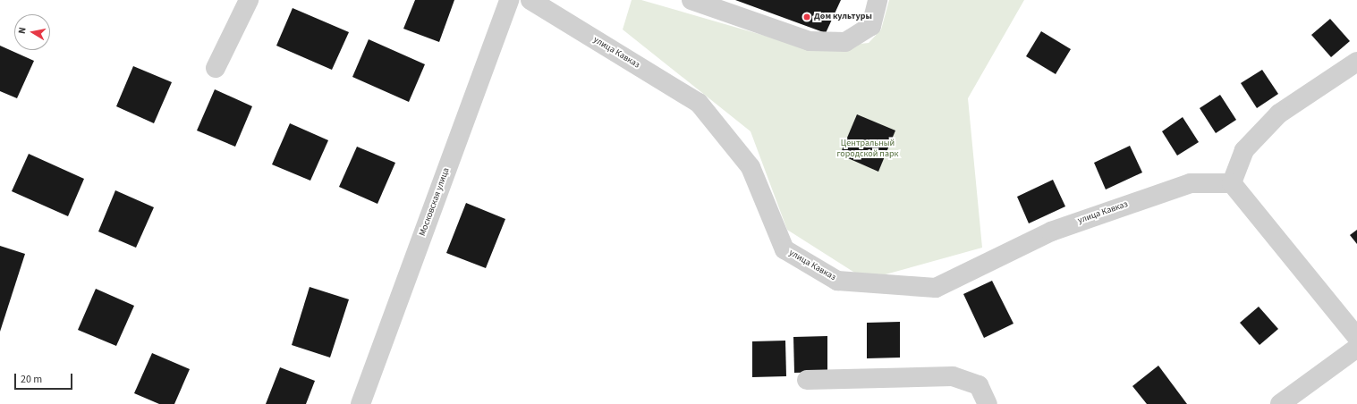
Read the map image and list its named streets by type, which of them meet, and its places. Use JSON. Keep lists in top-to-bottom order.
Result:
{
  "streets": {
    "street": ["улица Кавказ", "Московская улица"]
  },
  "parks": ["Центральный городской парк"],
  "places": ["Дом культуры"],
  "scale_bar": "20 m",
  "north": "left"
}
